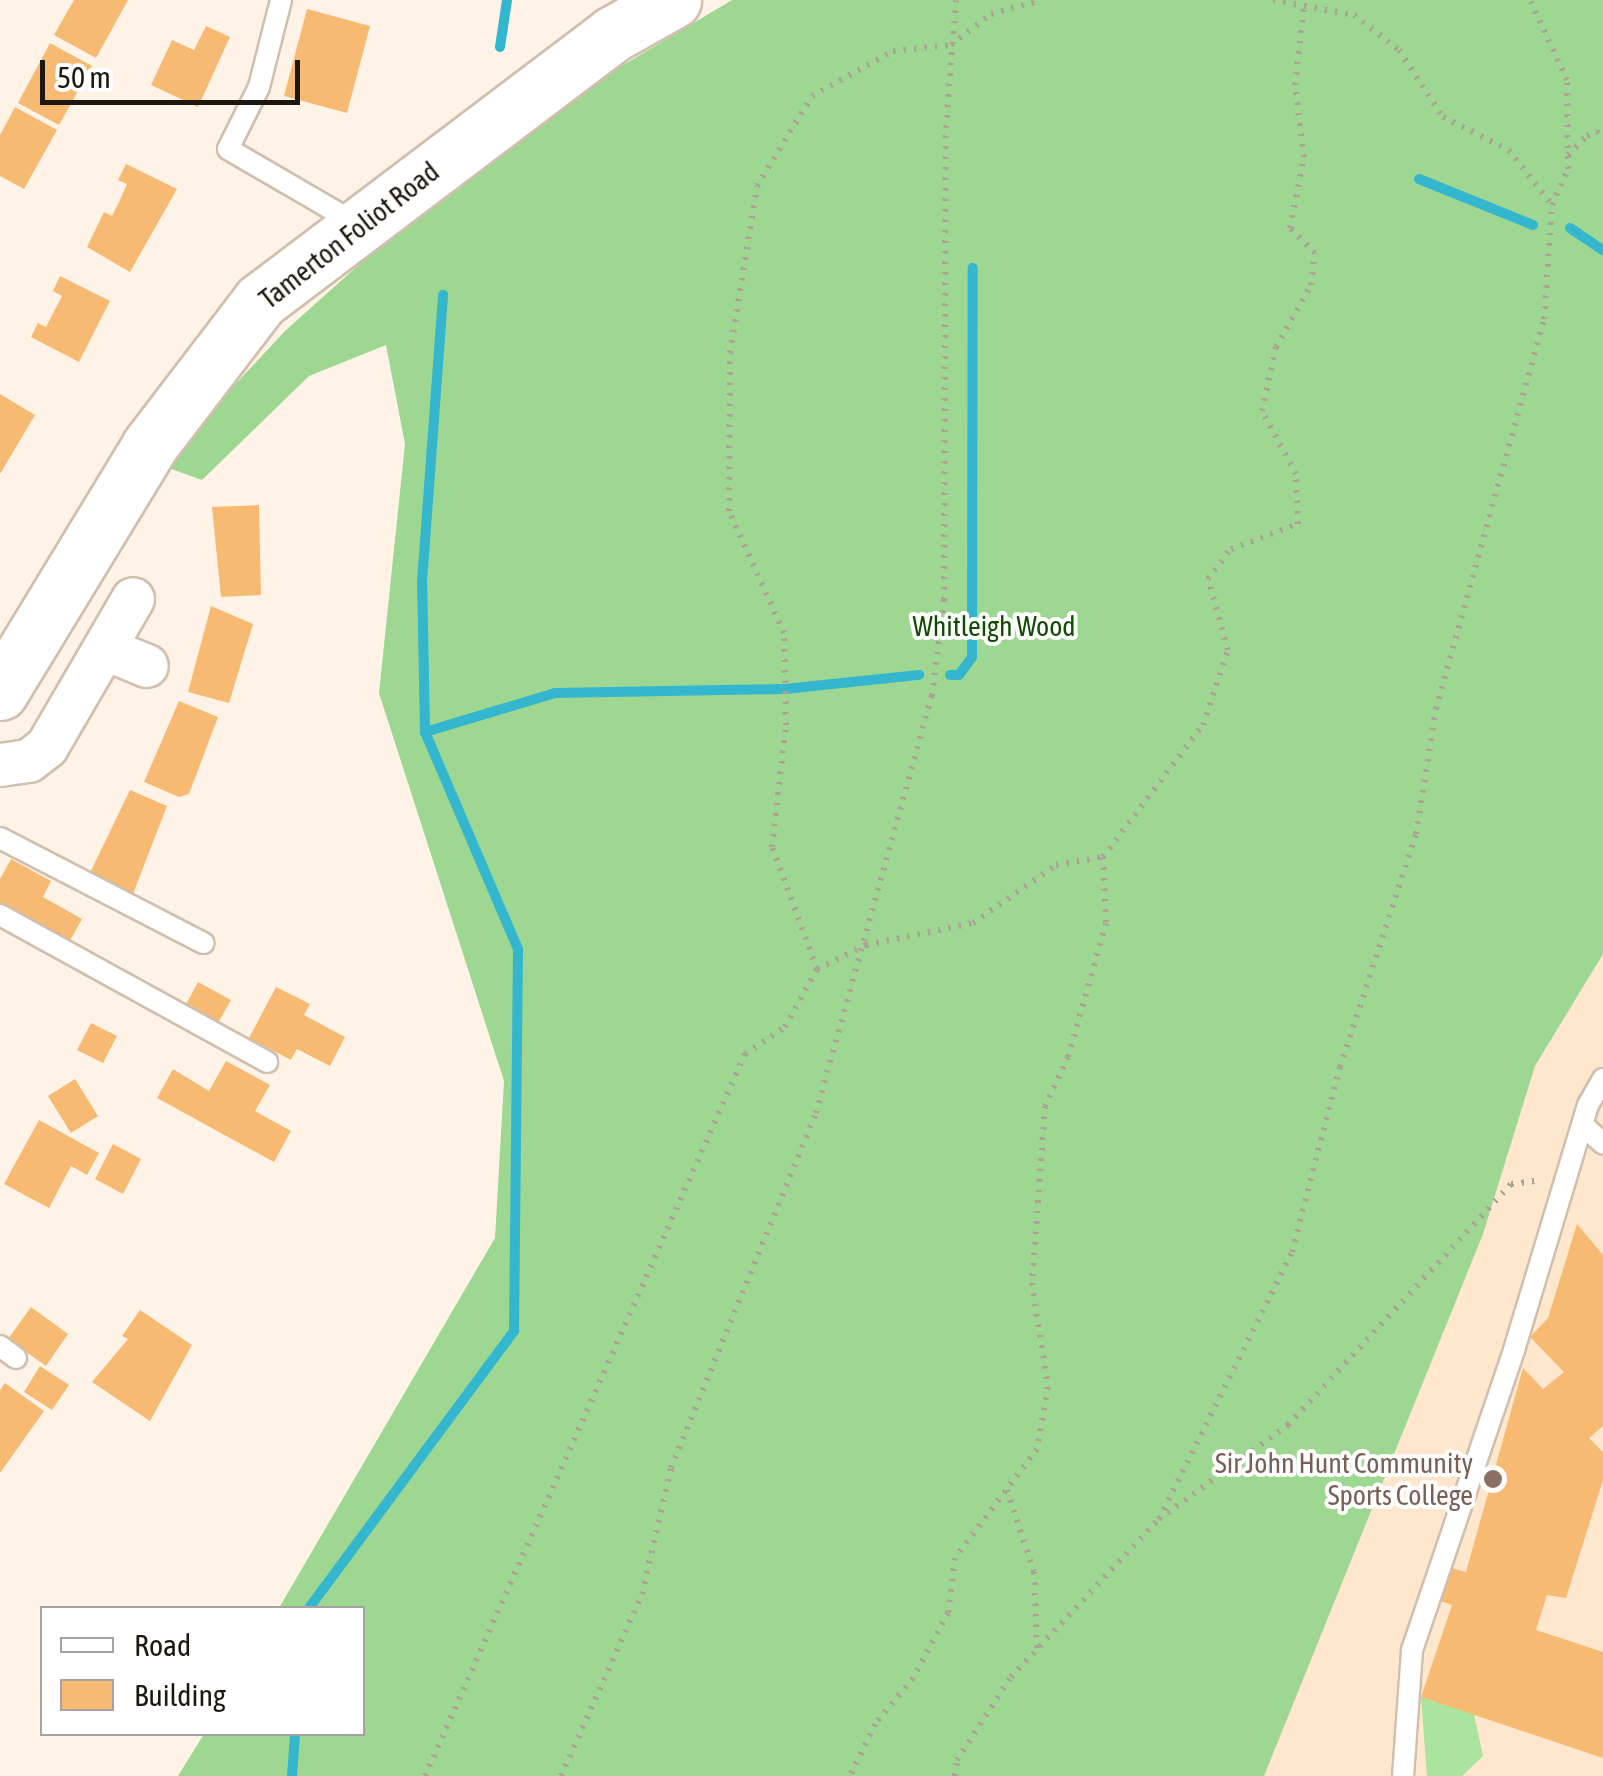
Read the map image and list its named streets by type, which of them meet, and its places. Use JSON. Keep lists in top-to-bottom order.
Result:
{
  "streets": {
    "main road": ["Tamerton Foliot Road"]
  },
  "parks": ["Whitleigh Wood"],
  "places": ["Sir John Hunt Community Sports College"],
  "legend": ["Road", "Building"],
  "scale_bar": "50 m"
}
